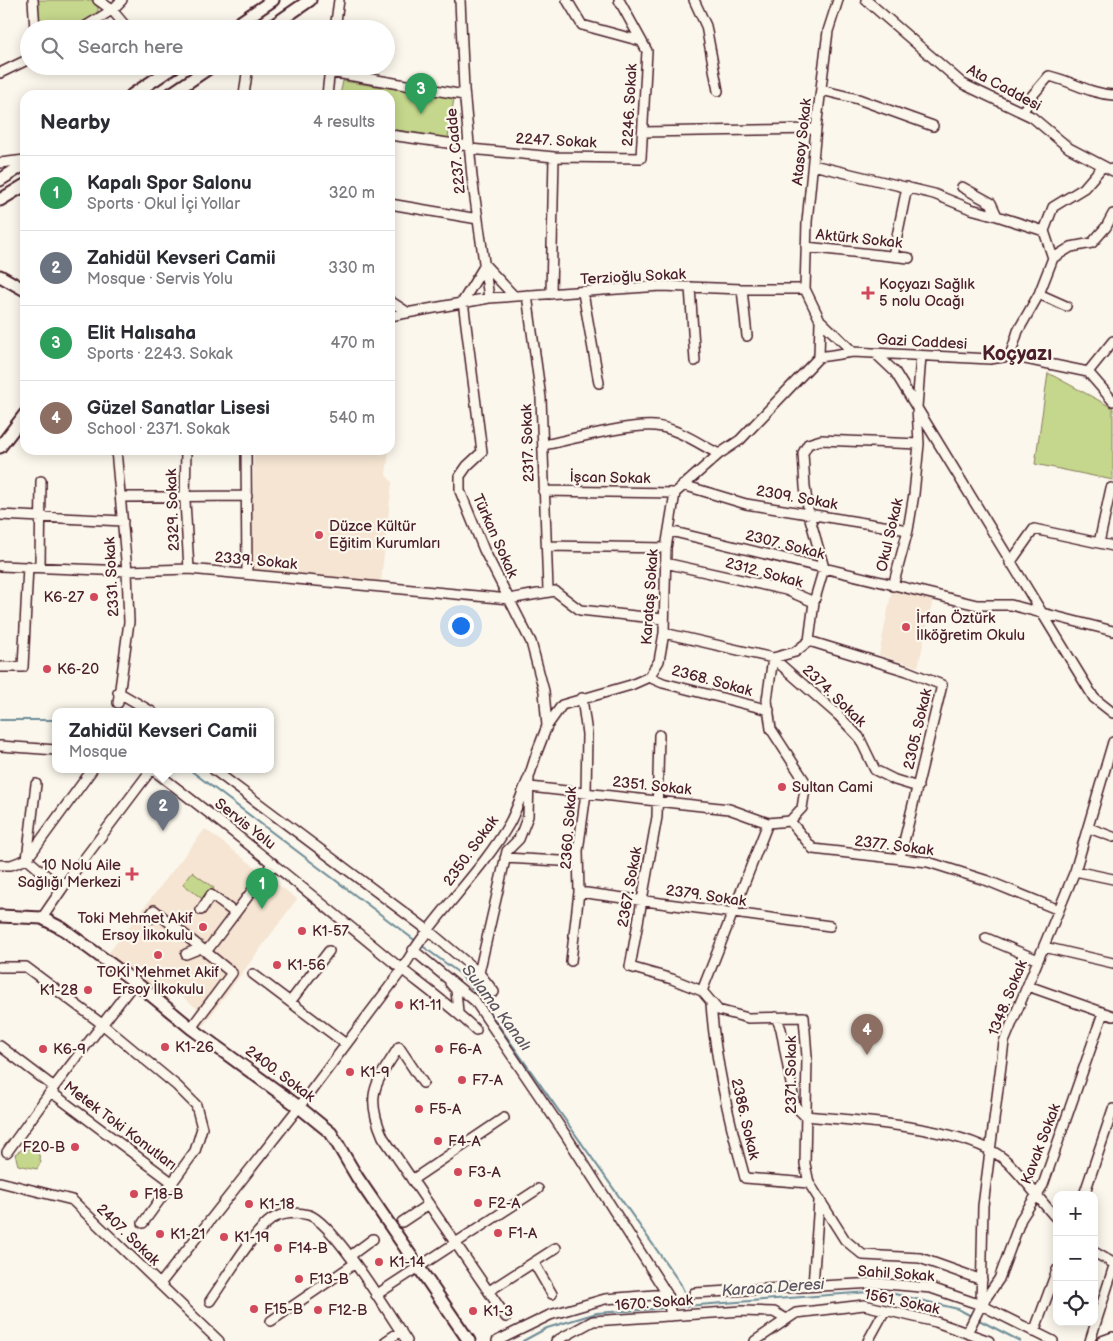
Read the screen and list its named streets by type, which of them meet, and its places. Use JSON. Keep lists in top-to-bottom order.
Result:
{
  "streets": {
    "main road": ["2400. Sokak"],
    "street": [
      "Ata Caddesi",
      "2246. Sokak",
      "2247. Sokak",
      "Atasoy Sokak",
      "2237. Cadde",
      "Aktürk Sokak",
      "Terzioğlu Sokak",
      "Gazi Caddesi",
      "2317. Sokak",
      "İşcan Sokak",
      "2309. Sokak",
      "2329. Sokak",
      "Okul Sokak",
      "Türkan Sokak",
      "2307. Sokak",
      "2339. Sokak",
      "2312. Sokak",
      "2331. Sokak",
      "Karataş Sokak",
      "2368. Sokak",
      "2374. Sokak",
      "2305. Sokak",
      "2351. Sokak",
      "Servis Yolu",
      "2360. Sokak",
      "2377. Sokak",
      "2350. Sokak",
      "2367. Sokak",
      "2379. Sokak",
      "1348. Sokak",
      "2371. Sokak",
      "2386. Sokak",
      "Metek Toki Konutları",
      "Kavak Sokak",
      "2407. Sokak",
      "Sahil Sokak",
      "1561. Sokak",
      "1670. Sokak"
    ]
  },
  "crossings": [
    ["2246. Sokak", "2247. Sokak"],
    ["2247. Sokak", "2237. Cadde"],
    ["Atasoy Sokak", "Aktürk Sokak"],
    ["Atasoy Sokak", "Terzioğlu Sokak"],
    ["2237. Cadde", "Terzioğlu Sokak"],
    ["Terzioğlu Sokak", "2317. Sokak"],
    ["Terzioğlu Sokak", "Türkan Sokak"],
    ["Gazi Caddesi", "Okul Sokak"],
    ["2317. Sokak", "İşcan Sokak"],
    ["2317. Sokak", "Türkan Sokak"],
    ["İşcan Sokak", "Karataş Sokak"],
    ["2309. Sokak", "Okul Sokak"],
    ["2329. Sokak", "2339. Sokak"],
    ["Okul Sokak", "2307. Sokak"],
    ["Türkan Sokak", "2339. Sokak"],
    ["2307. Sokak", "Karataş Sokak"],
    ["2339. Sokak", "2331. Sokak"],
    ["2312. Sokak", "Karataş Sokak"],
    ["2312. Sokak", "2305. Sokak"],
    ["Karataş Sokak", "2368. Sokak"],
    ["2374. Sokak", "2305. Sokak"],
    ["2305. Sokak", "2377. Sokak"],
    ["2351. Sokak", "2360. Sokak"],
    ["2351. Sokak", "2367. Sokak"],
    ["Servis Yolu", "2350. Sokak"],
    ["2360. Sokak", "2379. Sokak"],
    ["2377. Sokak", "1348. Sokak"],
    ["2350. Sokak", "2400. Sokak"],
    ["2350. Sokak", "2407. Sokak"],
    ["2367. Sokak", "2379. Sokak"],
    ["2367. Sokak", "2371. Sokak"],
    ["1348. Sokak", "2371. Sokak"],
    ["1348. Sokak", "Kavak Sokak"],
    ["1348. Sokak", "Sahil Sokak"],
    ["2400. Sokak", "Metek Toki Konutları"],
    ["2371. Sokak", "2386. Sokak"],
    ["Kavak Sokak", "Sahil Sokak"],
    ["Kavak Sokak", "1561. Sokak"],
    ["1561. Sokak", "1670. Sokak"]
  ],
  "districts": ["Koçyazı"],
  "water": ["Sulama Kanalı", "Karaca Deresi"],
  "places": {
    "health": ["Koçyazı Sağlık 5 nolu Ocağı", "10 Nolu Aile Sağlığı Merkezi"],
    "other": [
      "Düzce Kültür Eğitim Kurumları",
      "K6-27",
      "İrfan Öztürk İlköğretim Okulu",
      "K6-20",
      "Sultan Cami",
      "Toki Mehmet Akif Ersoy İlkokulu",
      "K1-57",
      "TOKİ Mehmet Akif Ersoy İlkokulu",
      "K1-56",
      "K1-28",
      "K1-11",
      "K1-26",
      "K6-9",
      "F6-A",
      "K1-9",
      "F7-A",
      "F5-A",
      "F4-A",
      "F20-B",
      "F3-A",
      "F18-B",
      "F2-A",
      "K1-18",
      "F1-A",
      "K1-21",
      "K1-19",
      "F14-B",
      "K1-14",
      "F13-B",
      "F15-B",
      "F12-B",
      "K1-3"
    ]
  },
  "page": {
    "search": "Search here",
    "pins": [
      "3",
      "2",
      "1",
      "4"
    ],
    "heading": ["Nearby", "4 results"],
    "list": [
      {
        "mark": "1",
        "name": "Kapalı Spor Salonu",
        "note": "Sports · Okul İçi Yollar",
        "value": "320 m"
      },
      {
        "mark": "2",
        "name": "Zahidül Kevseri Camii",
        "note": "Mosque · Servis Yolu",
        "value": "330 m"
      },
      {
        "mark": "3",
        "name": "Elit Halısaha",
        "note": "Sports · 2243. Sokak",
        "value": "470 m"
      },
      {
        "mark": "4",
        "name": "Güzel Sanatlar Lisesi",
        "note": "School · 2371. Sokak",
        "value": "540 m"
      }
    ],
    "popup": ["Zahidül Kevseri Camii", "Mosque"],
    "map_buttons": ["+", "−"]
  }
}
